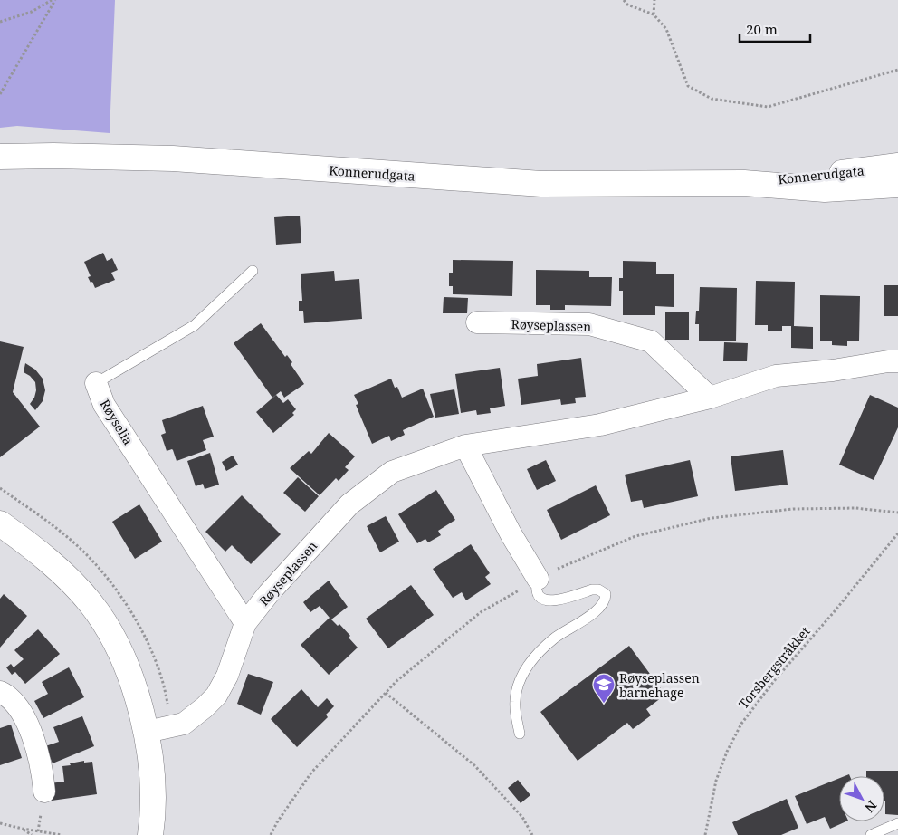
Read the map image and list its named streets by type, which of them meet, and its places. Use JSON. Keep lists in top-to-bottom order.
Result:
{
  "streets": {
    "main road": ["Konnerudgata"],
    "street": ["Røyseplassen", "Røyselia"],
    "path": ["Torsbergstråkket"]
  },
  "crossings": [
    ["Røyseplassen", "Røyselia"]
  ],
  "places": {
    "school or university": ["Røyseplassen barnehage"]
  },
  "scale_bar": "20 m",
  "north": "bottom right"
}
